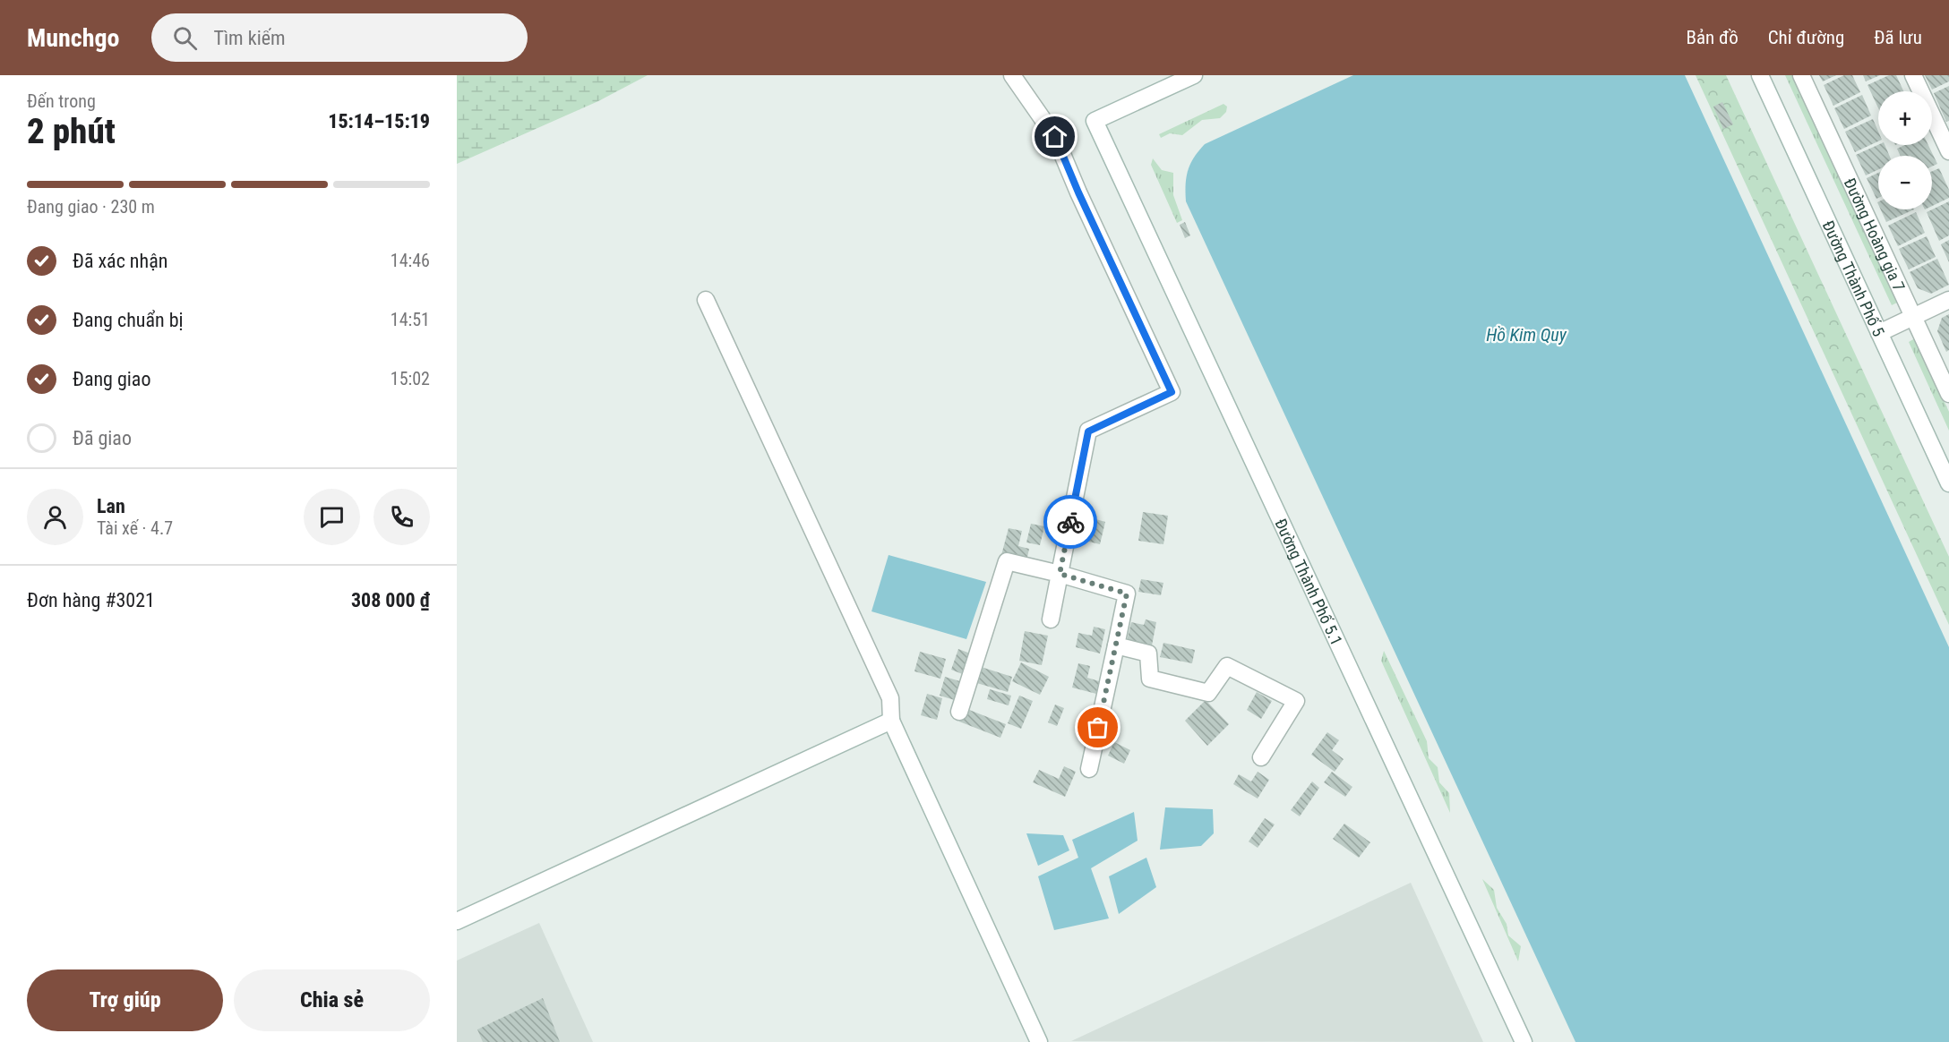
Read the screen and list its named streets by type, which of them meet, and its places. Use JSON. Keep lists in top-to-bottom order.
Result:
{
  "streets": {
    "street": ["Đường Hoàng gia 7", "Đường Thành Phố 5", "Đường Thành Phố 5.1"]
  },
  "water": ["Hồ Kim Quy"],
  "page": {
    "header": "Munchgo",
    "search": "Tìm kiếm",
    "nav": ["Bản đồ", "Chỉ đường", "Đã lưu"],
    "heading": ["2 phút", "Đến trong", "15:14–15:19"],
    "panel": [
      "Lan",
      "Tài xế · 4.7",
      "Đơn hàng #3021",
      "308 000 ₫"
    ],
    "map_buttons": ["+", "−"],
    "bar": "Đang giao · 230 m",
    "list": [
      ["Đã xác nhận", "14:46"],
      ["Đang chuẩn bị", "14:51"],
      ["Đang giao", "15:02"],
      "Đã giao"
    ],
    "buttons": ["Trợ giúp", "Chia sẻ"]
  }
}
